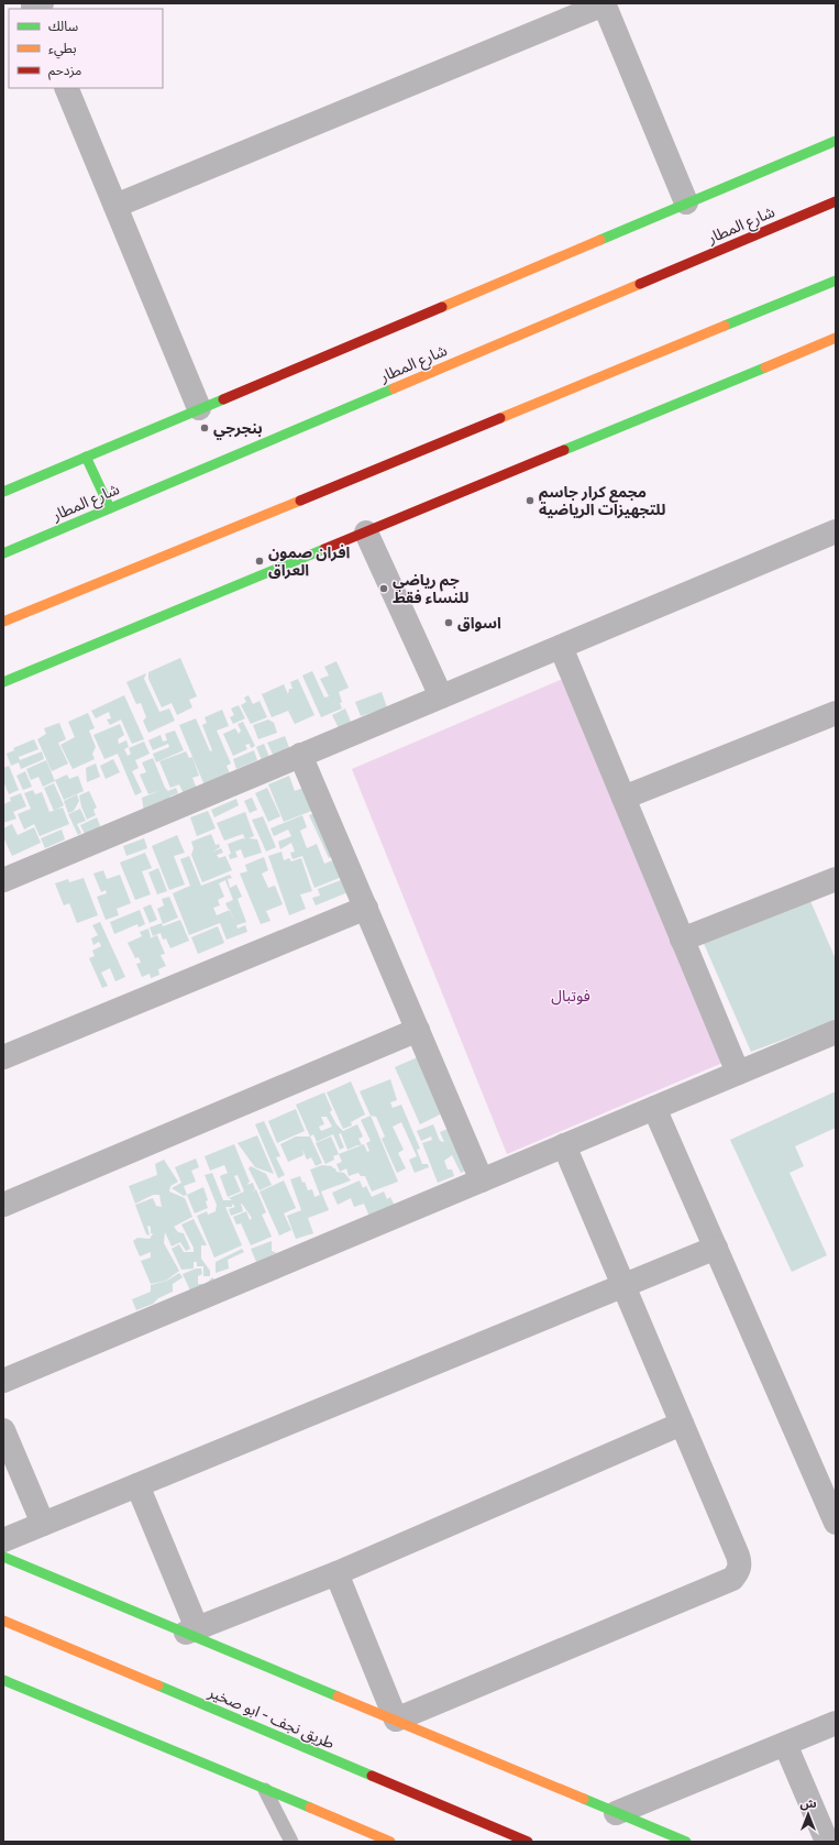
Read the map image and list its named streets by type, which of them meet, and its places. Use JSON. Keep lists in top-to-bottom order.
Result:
{
  "streets": {
    "main road": ["شارع المطار", "طريق نجف - ابو صخير"]
  },
  "parks": ["فوتبال"],
  "places": [
    "بنجرجي",
    "مجمع كرار جاسم للتجهيزات الرياضية",
    "افران صمون العراق",
    "جم رياضي للنساء فقط",
    "اسواق"
  ],
  "legend": ["سالك", "بطيء", "مزدحم"],
  "north": "top"
}
